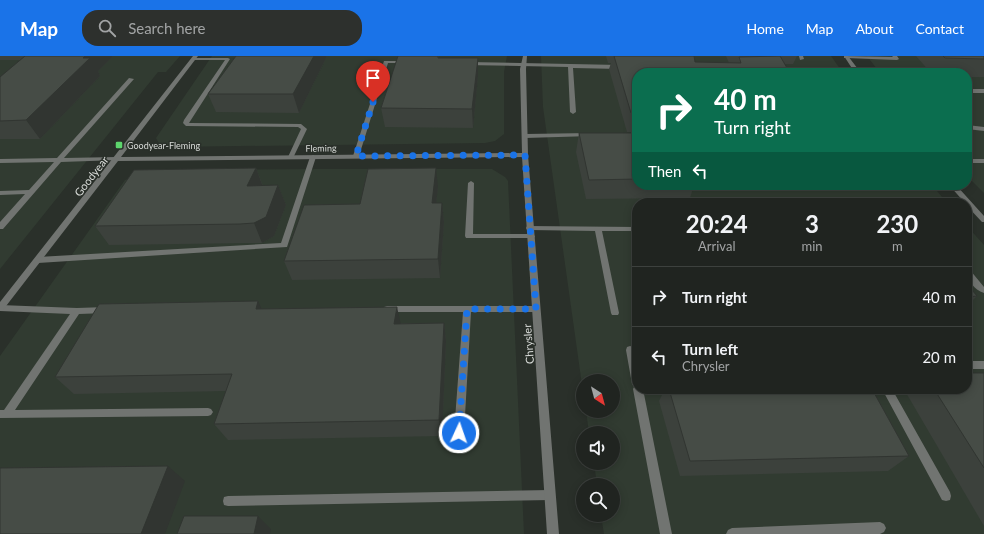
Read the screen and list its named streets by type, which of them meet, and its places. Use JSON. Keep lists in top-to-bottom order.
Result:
{
  "streets": {
    "street": ["Fleming", "Goodyear", "Chrysler"]
  },
  "crossings": [
    ["Fleming", "Goodyear"],
    ["Fleming", "Chrysler"]
  ],
  "places": {
    "transit": ["Goodyear-Fleming"]
  },
  "north": "bottom right",
  "page": {
    "header": "Map",
    "search": "Search here",
    "nav": [
      "Home",
      "Map",
      "About",
      "Contact"
    ],
    "turn": ["40 m", "Turn right"],
    "then": "Then",
    "eta": [
      "20:24",
      "Arrival",
      "3",
      "min",
      "230",
      "m"
    ],
    "list": [
      {
        "name": "Turn right",
        "value": "40 m"
      },
      {
        "name": "Turn left",
        "note": "Chrysler",
        "value": "20 m"
      }
    ]
  }
}
